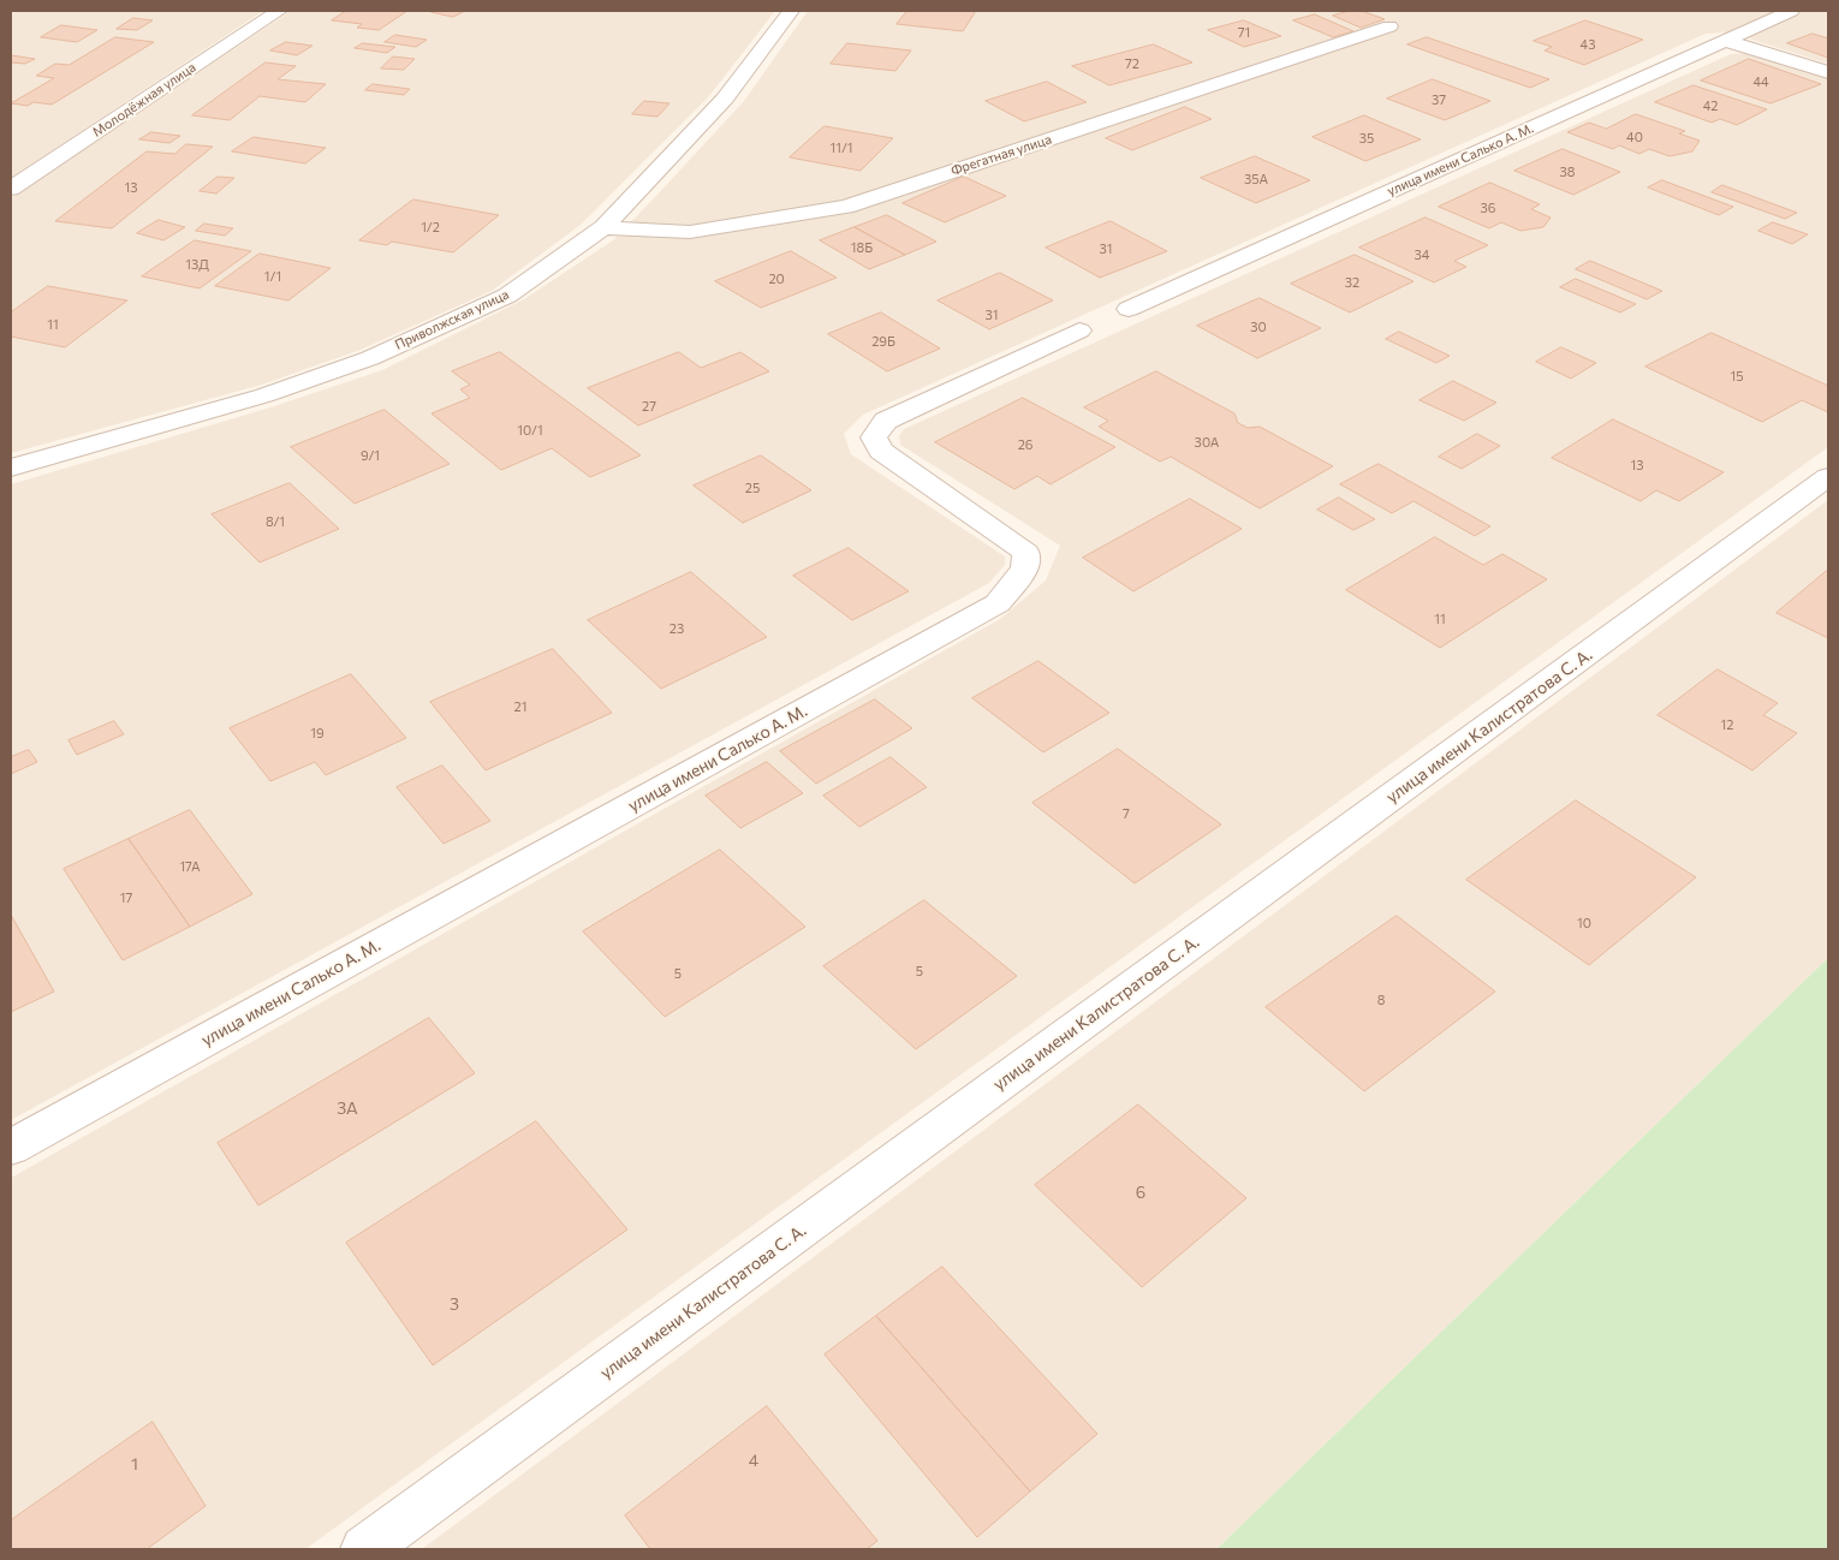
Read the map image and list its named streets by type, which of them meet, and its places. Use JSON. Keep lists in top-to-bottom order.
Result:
{
  "streets": {
    "street": [
      "Молодёжная улица",
      "Фрегатная улица",
      "улица имени Салько А. М.",
      "Приволжская улица",
      "улица имени Калистратова С. А."
    ]
  },
  "crossings": [
    ["Фрегатная улица", "Приволжская улица"]
  ],
  "house_numbers": [
    "71",
    "43",
    "72",
    "44",
    "37",
    "42",
    "40",
    "35",
    "11/1",
    "38",
    "35А",
    "13",
    "36",
    "1/2",
    "18Б",
    "31",
    "34",
    "13Д",
    "1/1",
    "20",
    "32",
    "31",
    "11",
    "30",
    "29Б",
    "15",
    "27",
    "10/1",
    "30А",
    "26",
    "9/1",
    "13",
    "25",
    "8/1",
    "11",
    "23",
    "21",
    "12",
    "19",
    "7",
    "17А",
    "17",
    "10",
    "5",
    "5",
    "8",
    "3А",
    "6",
    "3",
    "4",
    "1"
  ]
}
